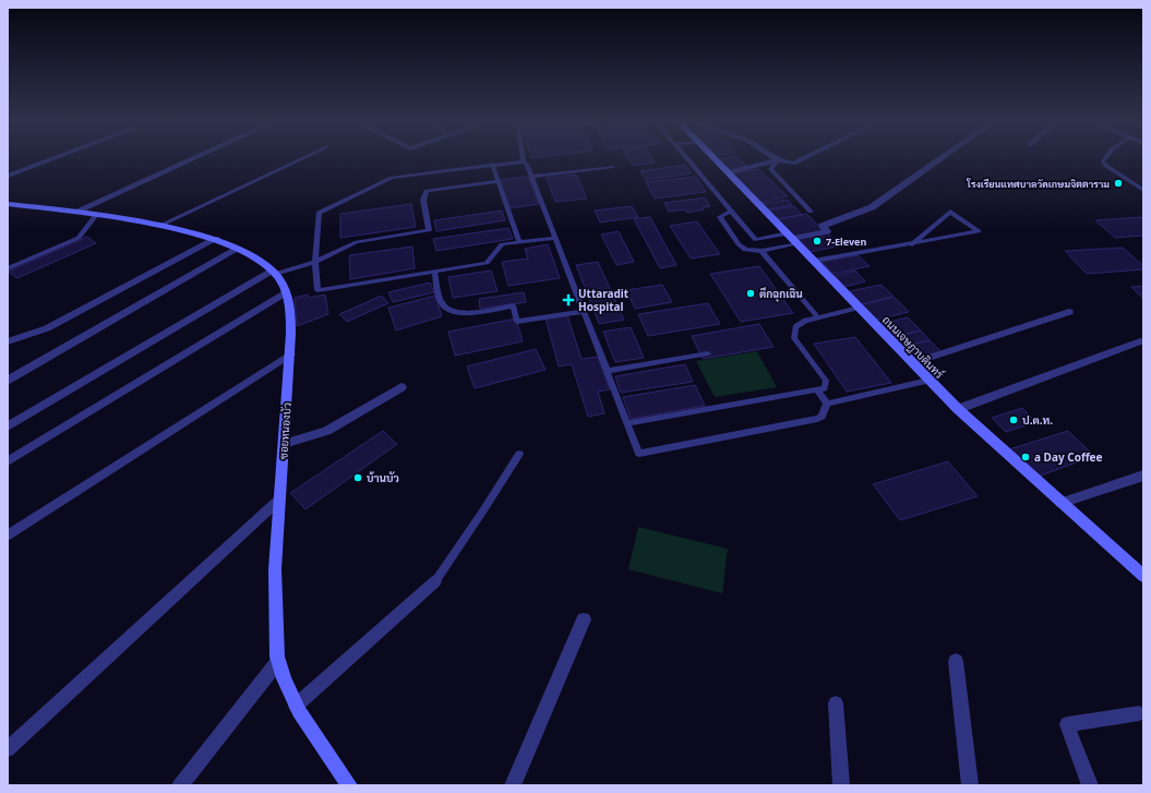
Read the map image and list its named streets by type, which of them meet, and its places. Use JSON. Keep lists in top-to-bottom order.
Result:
{
  "streets": {
    "street": ["ถนนเจษฎาบดินทร์", "ซอยหนองบัว"]
  },
  "places": {
    "other": [
      "โรงเรียนแทศบาลวัดเกษมจิตตาราม",
      "7-Eleven",
      "ตึกฉุกเฉิน",
      "ป.ต.ท.",
      "a Day Coffee",
      "บ้านบัว"
    ],
    "health": ["Uttaradit Hospital"]
  }
}
